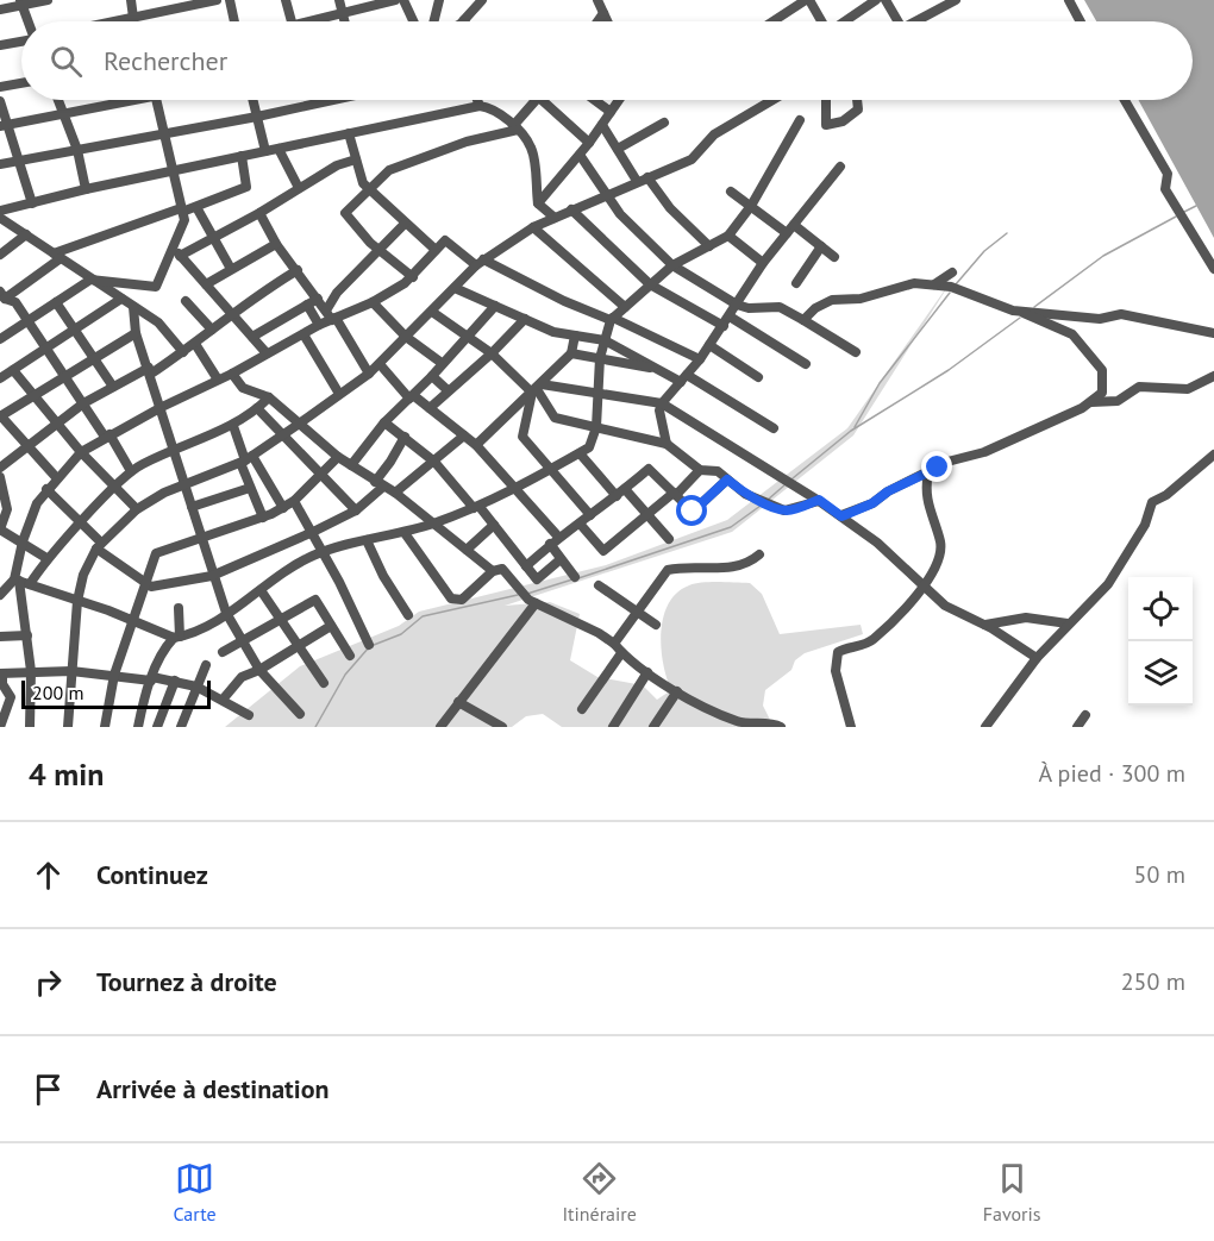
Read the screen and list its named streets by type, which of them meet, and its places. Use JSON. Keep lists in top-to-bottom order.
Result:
{
  "scale_bar": "200 m",
  "page": {
    "search": "Rechercher",
    "scale": "200 m",
    "heading": ["4 min", "À pied · 300 m"],
    "list": [
      ["Continuez", "50 m"],
      ["Tournez à droite", "250 m"],
      "Arrivée à destination"
    ],
    "nav": ["Carte", "Itinéraire", "Favoris"]
  }
}
